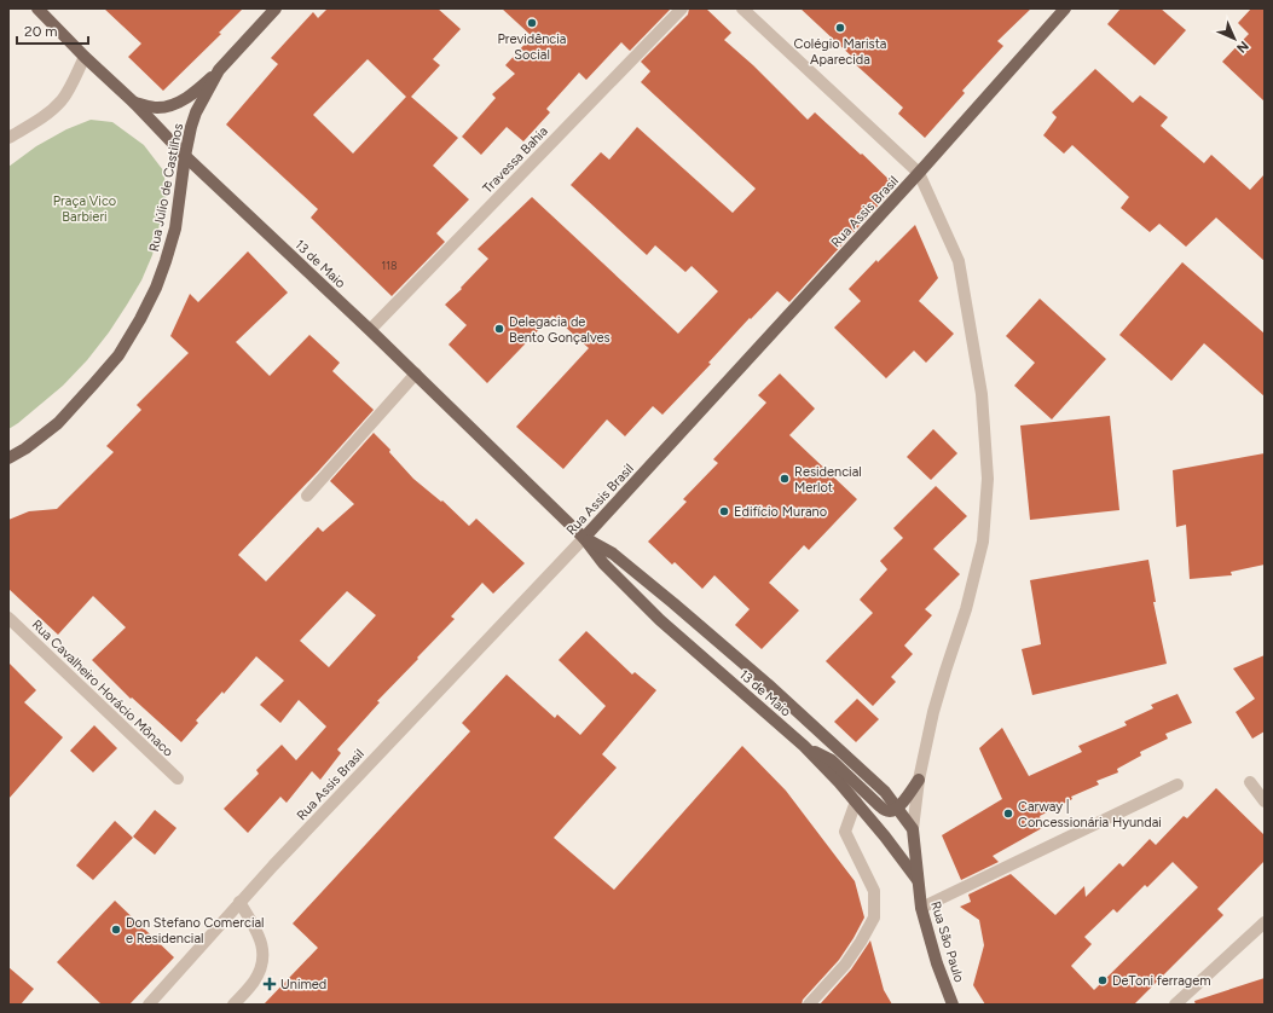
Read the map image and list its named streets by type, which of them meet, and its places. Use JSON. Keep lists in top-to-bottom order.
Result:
{
  "streets": {
    "main road": [
      "Rua Júlio de Castilhos",
      "Rua Assis Brasil",
      "13 de Maio",
      "Rua São Paulo"
    ],
    "street": ["Travessa Bahia", "Rua Cavalheiro Horácio Mônaco"]
  },
  "crossings": [
    ["Travessa Bahia", "13 de Maio"],
    ["Rua Júlio de Castilhos", "13 de Maio"],
    ["Rua Assis Brasil", "13 de Maio"],
    ["13 de Maio", "Rua São Paulo"]
  ],
  "parks": ["Praça Vico Barbieri"],
  "places": {
    "other": [
      "Previdência Social",
      "Colégio Marista Aparecida",
      "Delegacia de Bento Gonçalves",
      "Residencial Merlot",
      "Edifício Murano",
      "Carway | Concessionária Hyundai",
      "Don Stefano Comercial e Residencial",
      "DeToni ferragem"
    ],
    "health": ["Unimed"]
  },
  "house_numbers": ["118"],
  "scale_bar": "20 m",
  "north": "bottom right"
}
